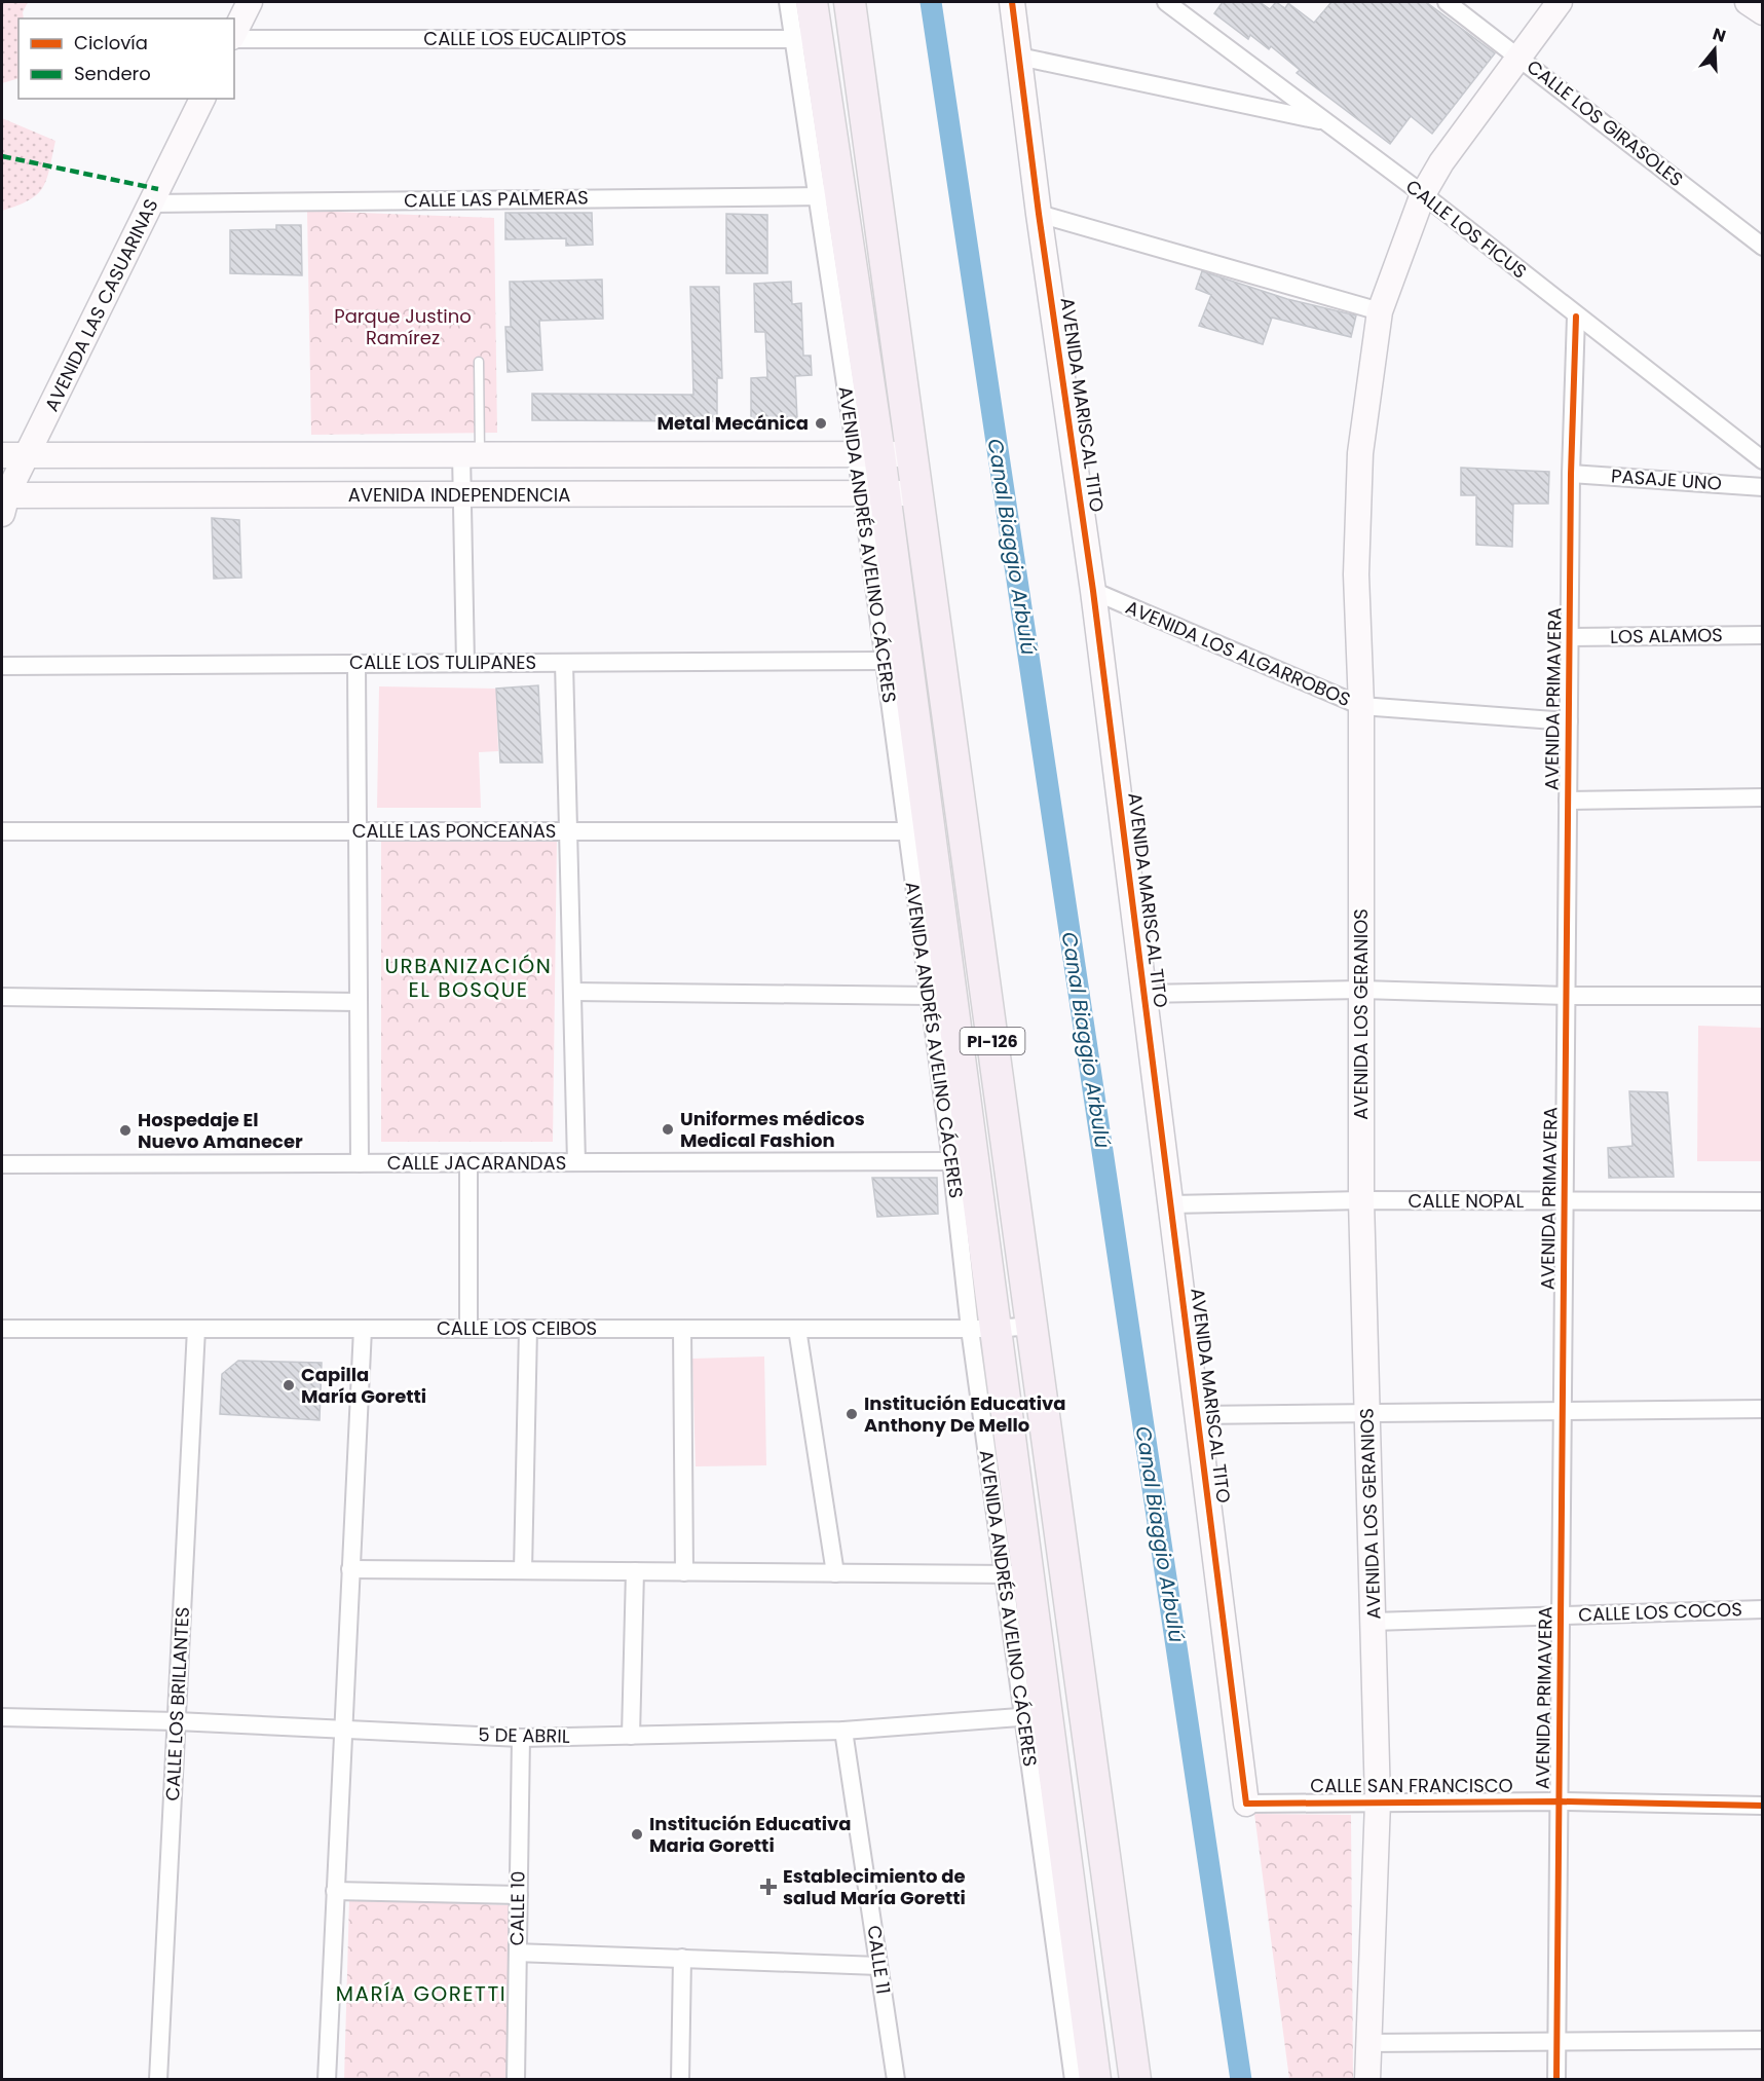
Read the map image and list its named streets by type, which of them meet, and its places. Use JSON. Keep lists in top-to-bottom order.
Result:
{
  "streets": {
    "highway": ["AVENIDA ANDRÉS AVELINO CÁCERES", "PI-126"],
    "street": [
      "CALLE LOS EUCALIPTOS",
      "CALLE LOS GIRASOLES",
      "CALLE LAS PALMERAS",
      "CALLE LOS FICUS",
      "AVENIDA LAS CASUARINAS",
      "AVENIDA MARISCAL TITO",
      "PASAJE UNO",
      "AVENIDA INDEPENDENCIA",
      "LOS ALAMOS",
      "AVENIDA LOS ALGARROBOS",
      "CALLE LOS TULIPANES",
      "AVENIDA PRIMAVERA",
      "CALLE LAS PONCEANAS",
      "AVENIDA LOS GERANIOS",
      "CALLE JACARANDAS",
      "CALLE NOPAL",
      "CALLE LOS CEIBOS",
      "CALLE LOS COCOS",
      "CALLE LOS BRILLANTES",
      "5 DE ABRIL",
      "CALLE SAN FRANCISCO",
      "CALLE 10",
      "CALLE 11"
    ]
  },
  "crossings": [
    ["CALLE LOS EUCALIPTOS", "AVENIDA ANDRÉS AVELINO CÁCERES"],
    ["CALLE LOS GIRASOLES", "AVENIDA LOS GERANIOS"],
    ["CALLE LAS PALMERAS", "AVENIDA LAS CASUARINAS"],
    ["CALLE LAS PALMERAS", "AVENIDA ANDRÉS AVELINO CÁCERES"],
    ["CALLE LOS FICUS", "AVENIDA PRIMAVERA"],
    ["CALLE LOS FICUS", "AVENIDA LOS GERANIOS"],
    ["AVENIDA LAS CASUARINAS", "AVENIDA INDEPENDENCIA"],
    ["AVENIDA MARISCAL TITO", "AVENIDA LOS ALGARROBOS"],
    ["AVENIDA MARISCAL TITO", "CALLE NOPAL"],
    ["AVENIDA MARISCAL TITO", "CALLE SAN FRANCISCO"],
    ["PASAJE UNO", "AVENIDA PRIMAVERA"],
    ["AVENIDA INDEPENDENCIA", "AVENIDA ANDRÉS AVELINO CÁCERES"],
    ["AVENIDA INDEPENDENCIA", "PI-126"],
    ["AVENIDA ANDRÉS AVELINO CÁCERES", "CALLE LOS TULIPANES"],
    ["AVENIDA ANDRÉS AVELINO CÁCERES", "CALLE LAS PONCEANAS"],
    ["AVENIDA ANDRÉS AVELINO CÁCERES", "CALLE JACARANDAS"],
    ["AVENIDA ANDRÉS AVELINO CÁCERES", "CALLE LOS CEIBOS"],
    ["AVENIDA ANDRÉS AVELINO CÁCERES", "5 DE ABRIL"],
    ["LOS ALAMOS", "AVENIDA PRIMAVERA"],
    ["AVENIDA LOS ALGARROBOS", "AVENIDA PRIMAVERA"],
    ["AVENIDA LOS ALGARROBOS", "AVENIDA LOS GERANIOS"],
    ["AVENIDA PRIMAVERA", "CALLE NOPAL"],
    ["AVENIDA PRIMAVERA", "CALLE LOS COCOS"],
    ["AVENIDA PRIMAVERA", "CALLE SAN FRANCISCO"],
    ["AVENIDA LOS GERANIOS", "CALLE NOPAL"],
    ["AVENIDA LOS GERANIOS", "CALLE LOS COCOS"],
    ["AVENIDA LOS GERANIOS", "CALLE SAN FRANCISCO"],
    ["PI-126", "CALLE LOS CEIBOS"],
    ["CALLE LOS CEIBOS", "CALLE LOS BRILLANTES"],
    ["CALLE LOS BRILLANTES", "5 DE ABRIL"],
    ["5 DE ABRIL", "CALLE 10"],
    ["5 DE ABRIL", "CALLE 11"]
  ],
  "districts": ["URBANIZACIÓN EL BOSQUE", "MARÍA GORETTI"],
  "water": ["Canal Biaggio Arbulú"],
  "parks": ["Parque Justino Ramírez"],
  "places": {
    "other": [
      "Metal Mecánica",
      "Uniformes médicos Medical Fashion",
      "Hospedaje El Nuevo Amanecer",
      "Capilla María Goretti",
      "Institución Educativa Anthony De Mello",
      "Institución Educativa Maria Goretti"
    ],
    "health": ["Establecimiento de salud María Goretti"]
  },
  "legend": ["Ciclovía", "Sendero"],
  "north": "top"
}
